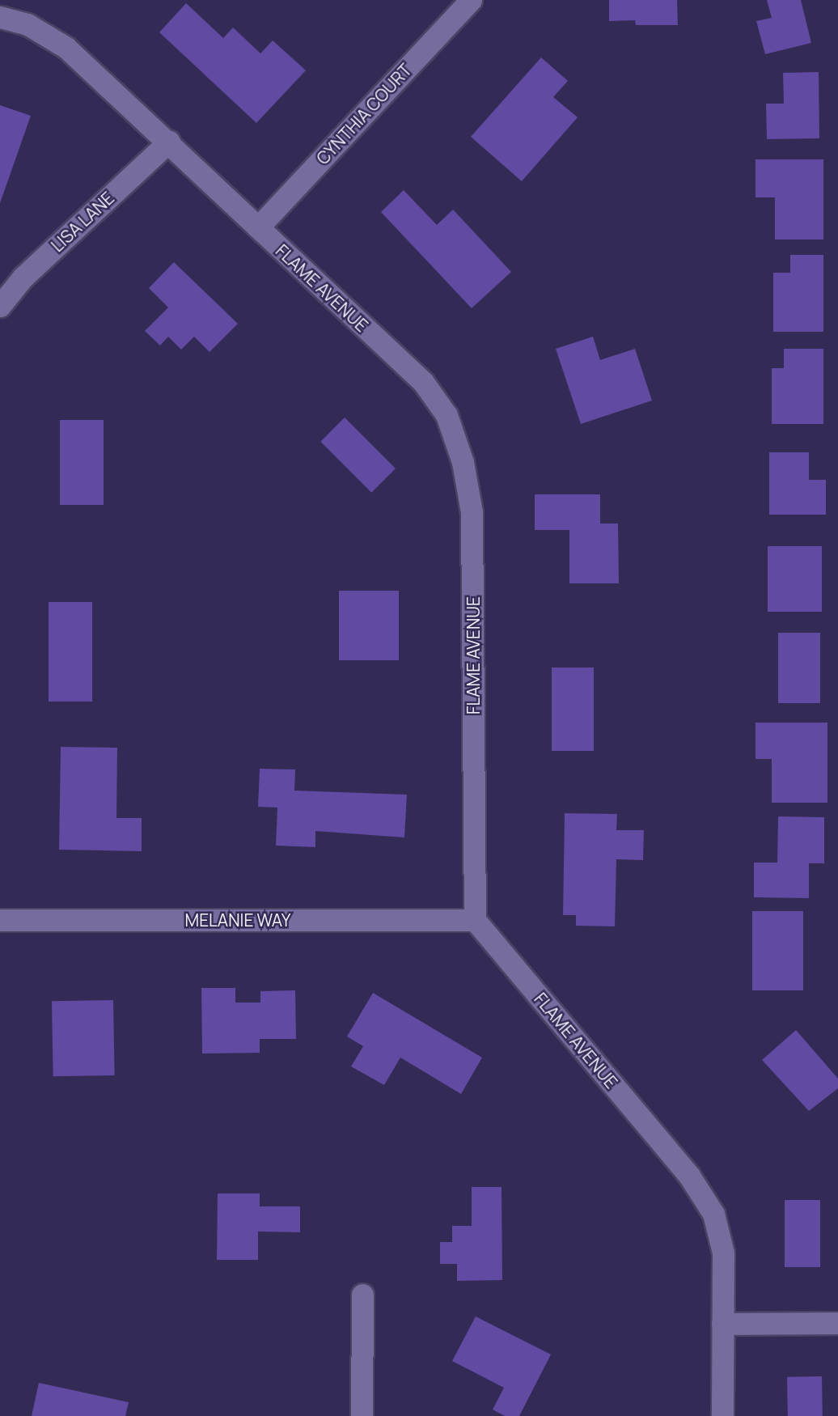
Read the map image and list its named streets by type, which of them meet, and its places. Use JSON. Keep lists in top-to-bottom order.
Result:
{
  "streets": {
    "street": [
      "CYNTHIA COURT",
      "LISA LANE",
      "FLAME AVENUE",
      "MELANIE WAY"
    ]
  },
  "crossings": [
    ["CYNTHIA COURT", "FLAME AVENUE"],
    ["LISA LANE", "FLAME AVENUE"],
    ["FLAME AVENUE", "MELANIE WAY"]
  ]
}
